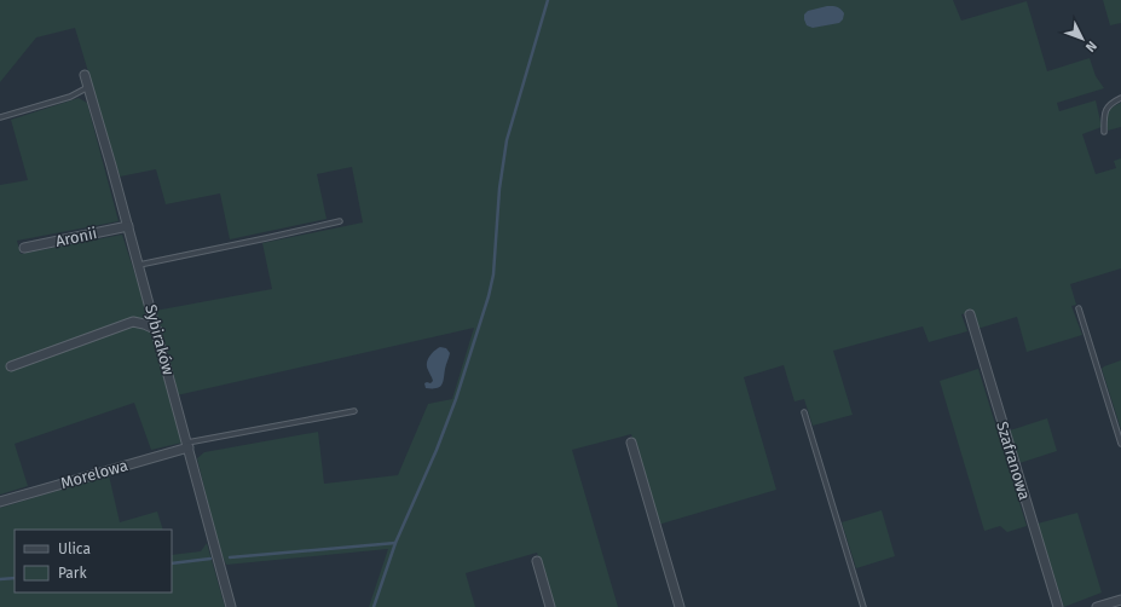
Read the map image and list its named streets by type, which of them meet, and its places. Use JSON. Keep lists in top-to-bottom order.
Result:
{
  "streets": {
    "street": [
      "Aronii",
      "Sybiraków",
      "Szafranowa",
      "Morelowa"
    ]
  },
  "crossings": [
    ["Aronii", "Sybiraków"],
    ["Sybiraków", "Morelowa"]
  ],
  "legend": ["Ulica", "Park"],
  "north": "bottom right"
}
